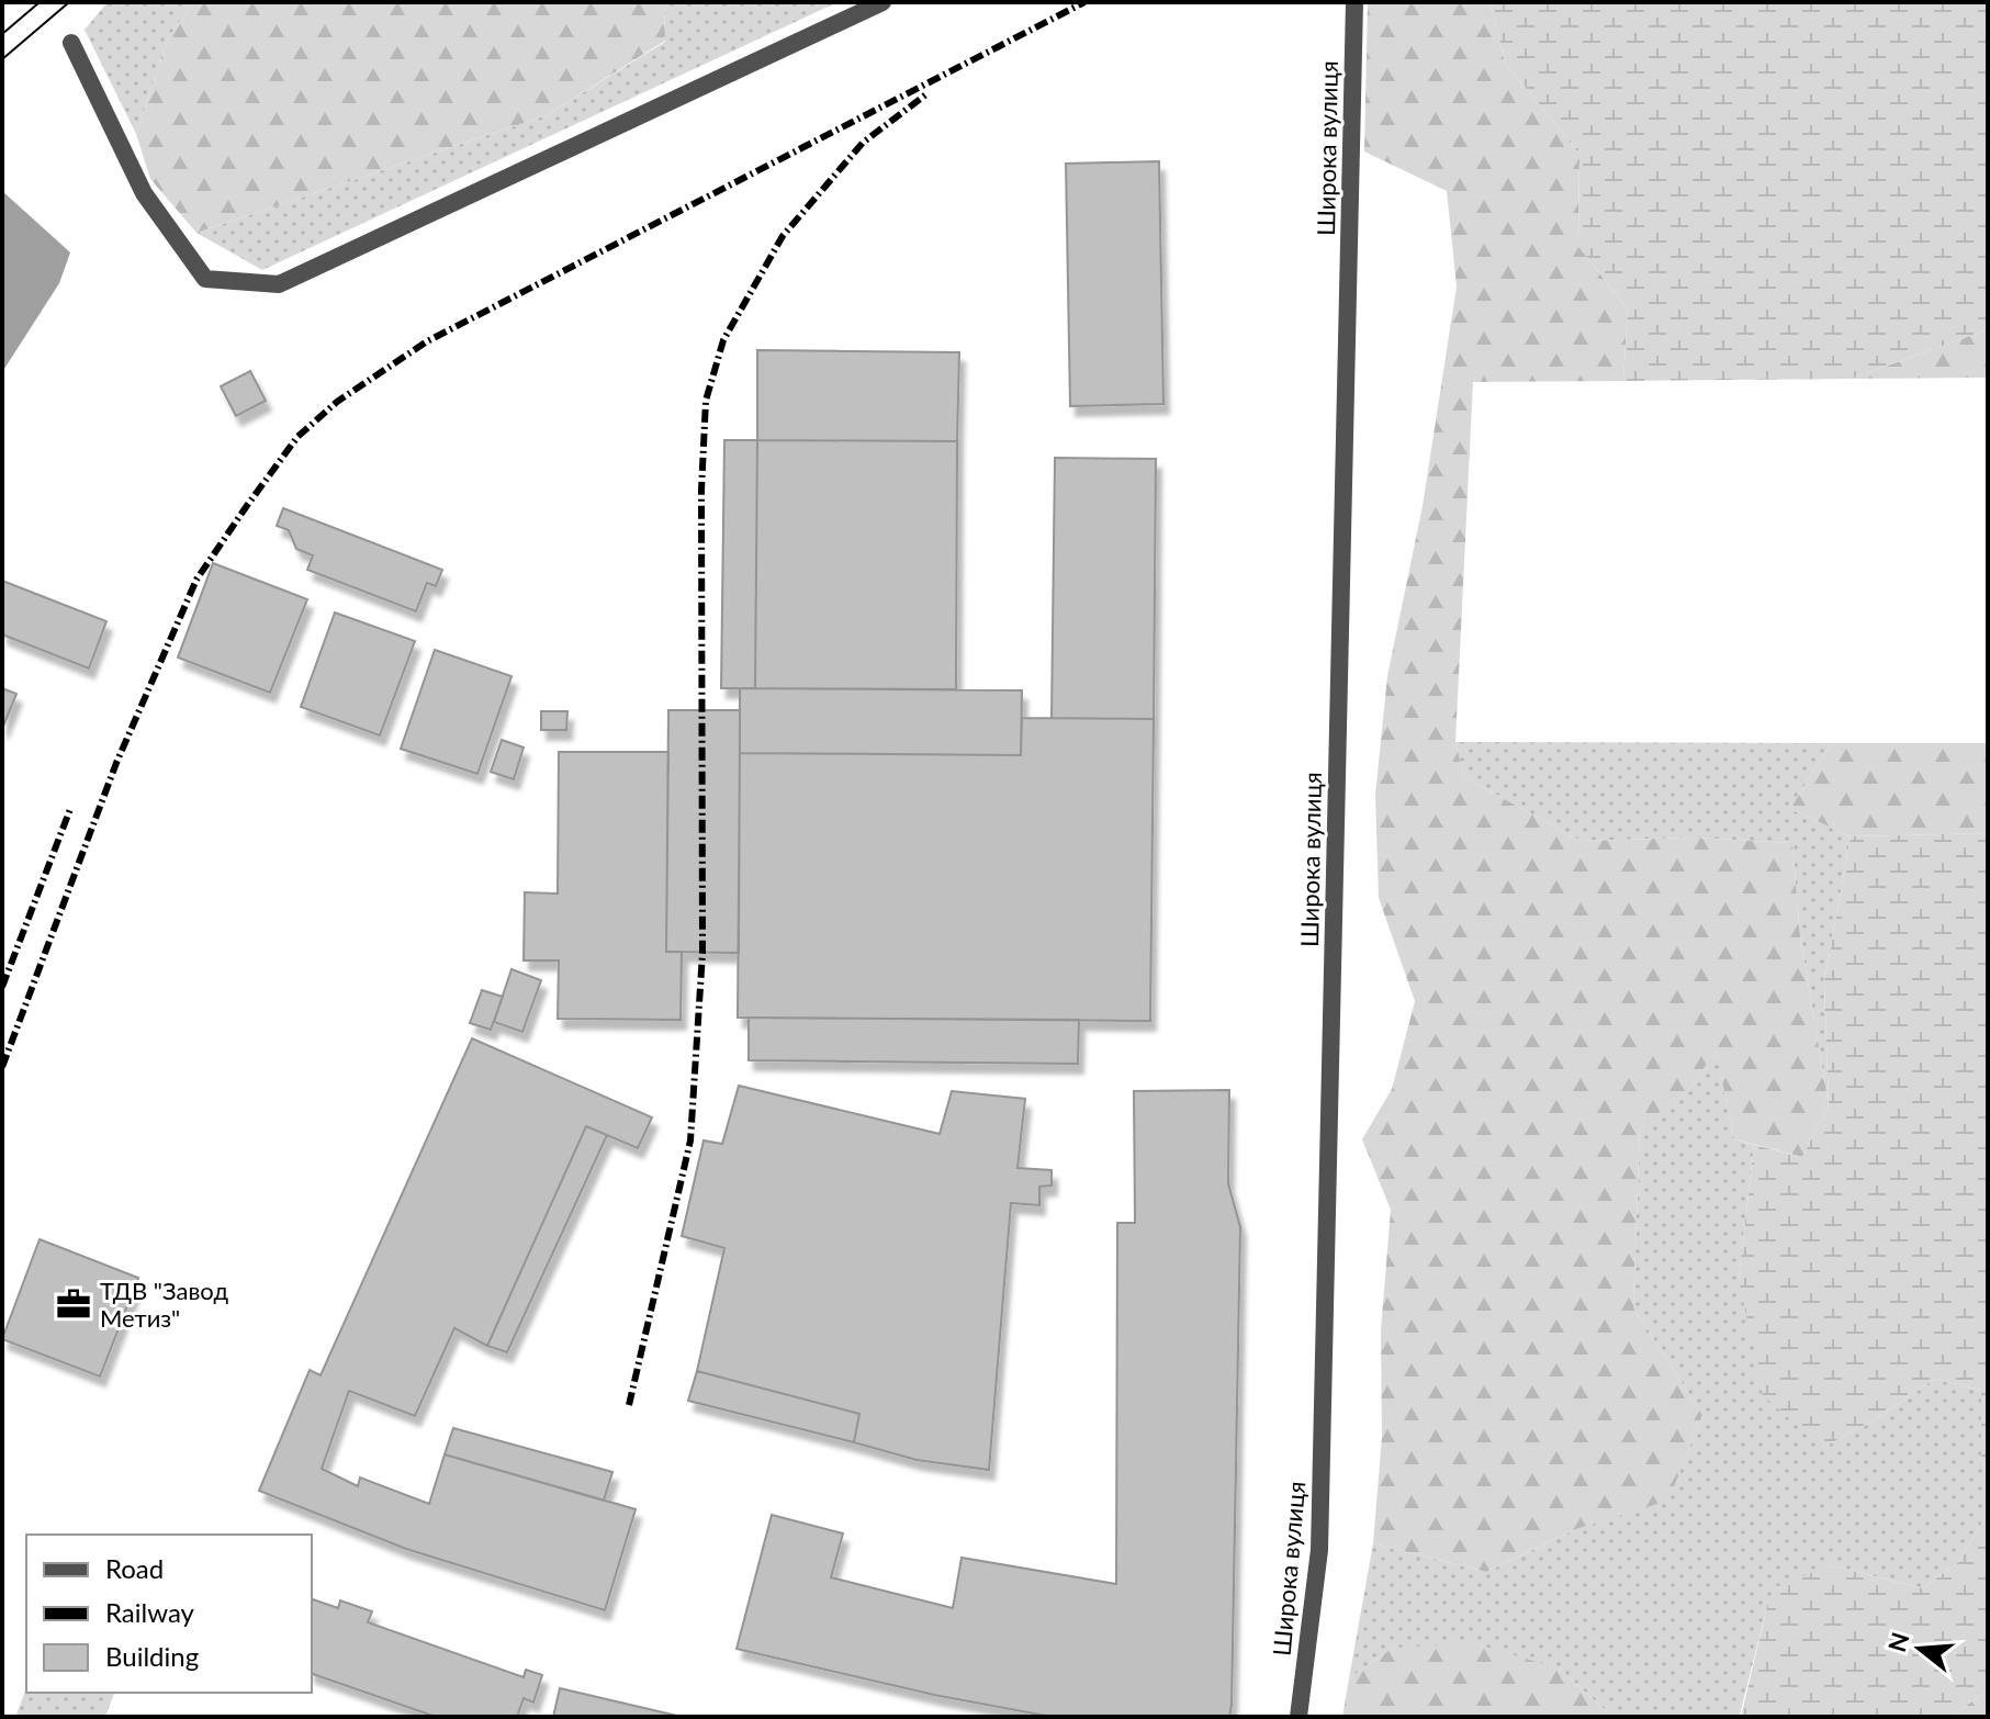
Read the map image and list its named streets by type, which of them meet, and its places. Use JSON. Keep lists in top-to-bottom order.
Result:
{
  "streets": {
    "street": ["Широка вулиця"]
  },
  "places": {
    "office": ["ТДВ \"Завод Метиз\""]
  },
  "legend": ["Road", "Railway", "Building"],
  "north": "left"
}
